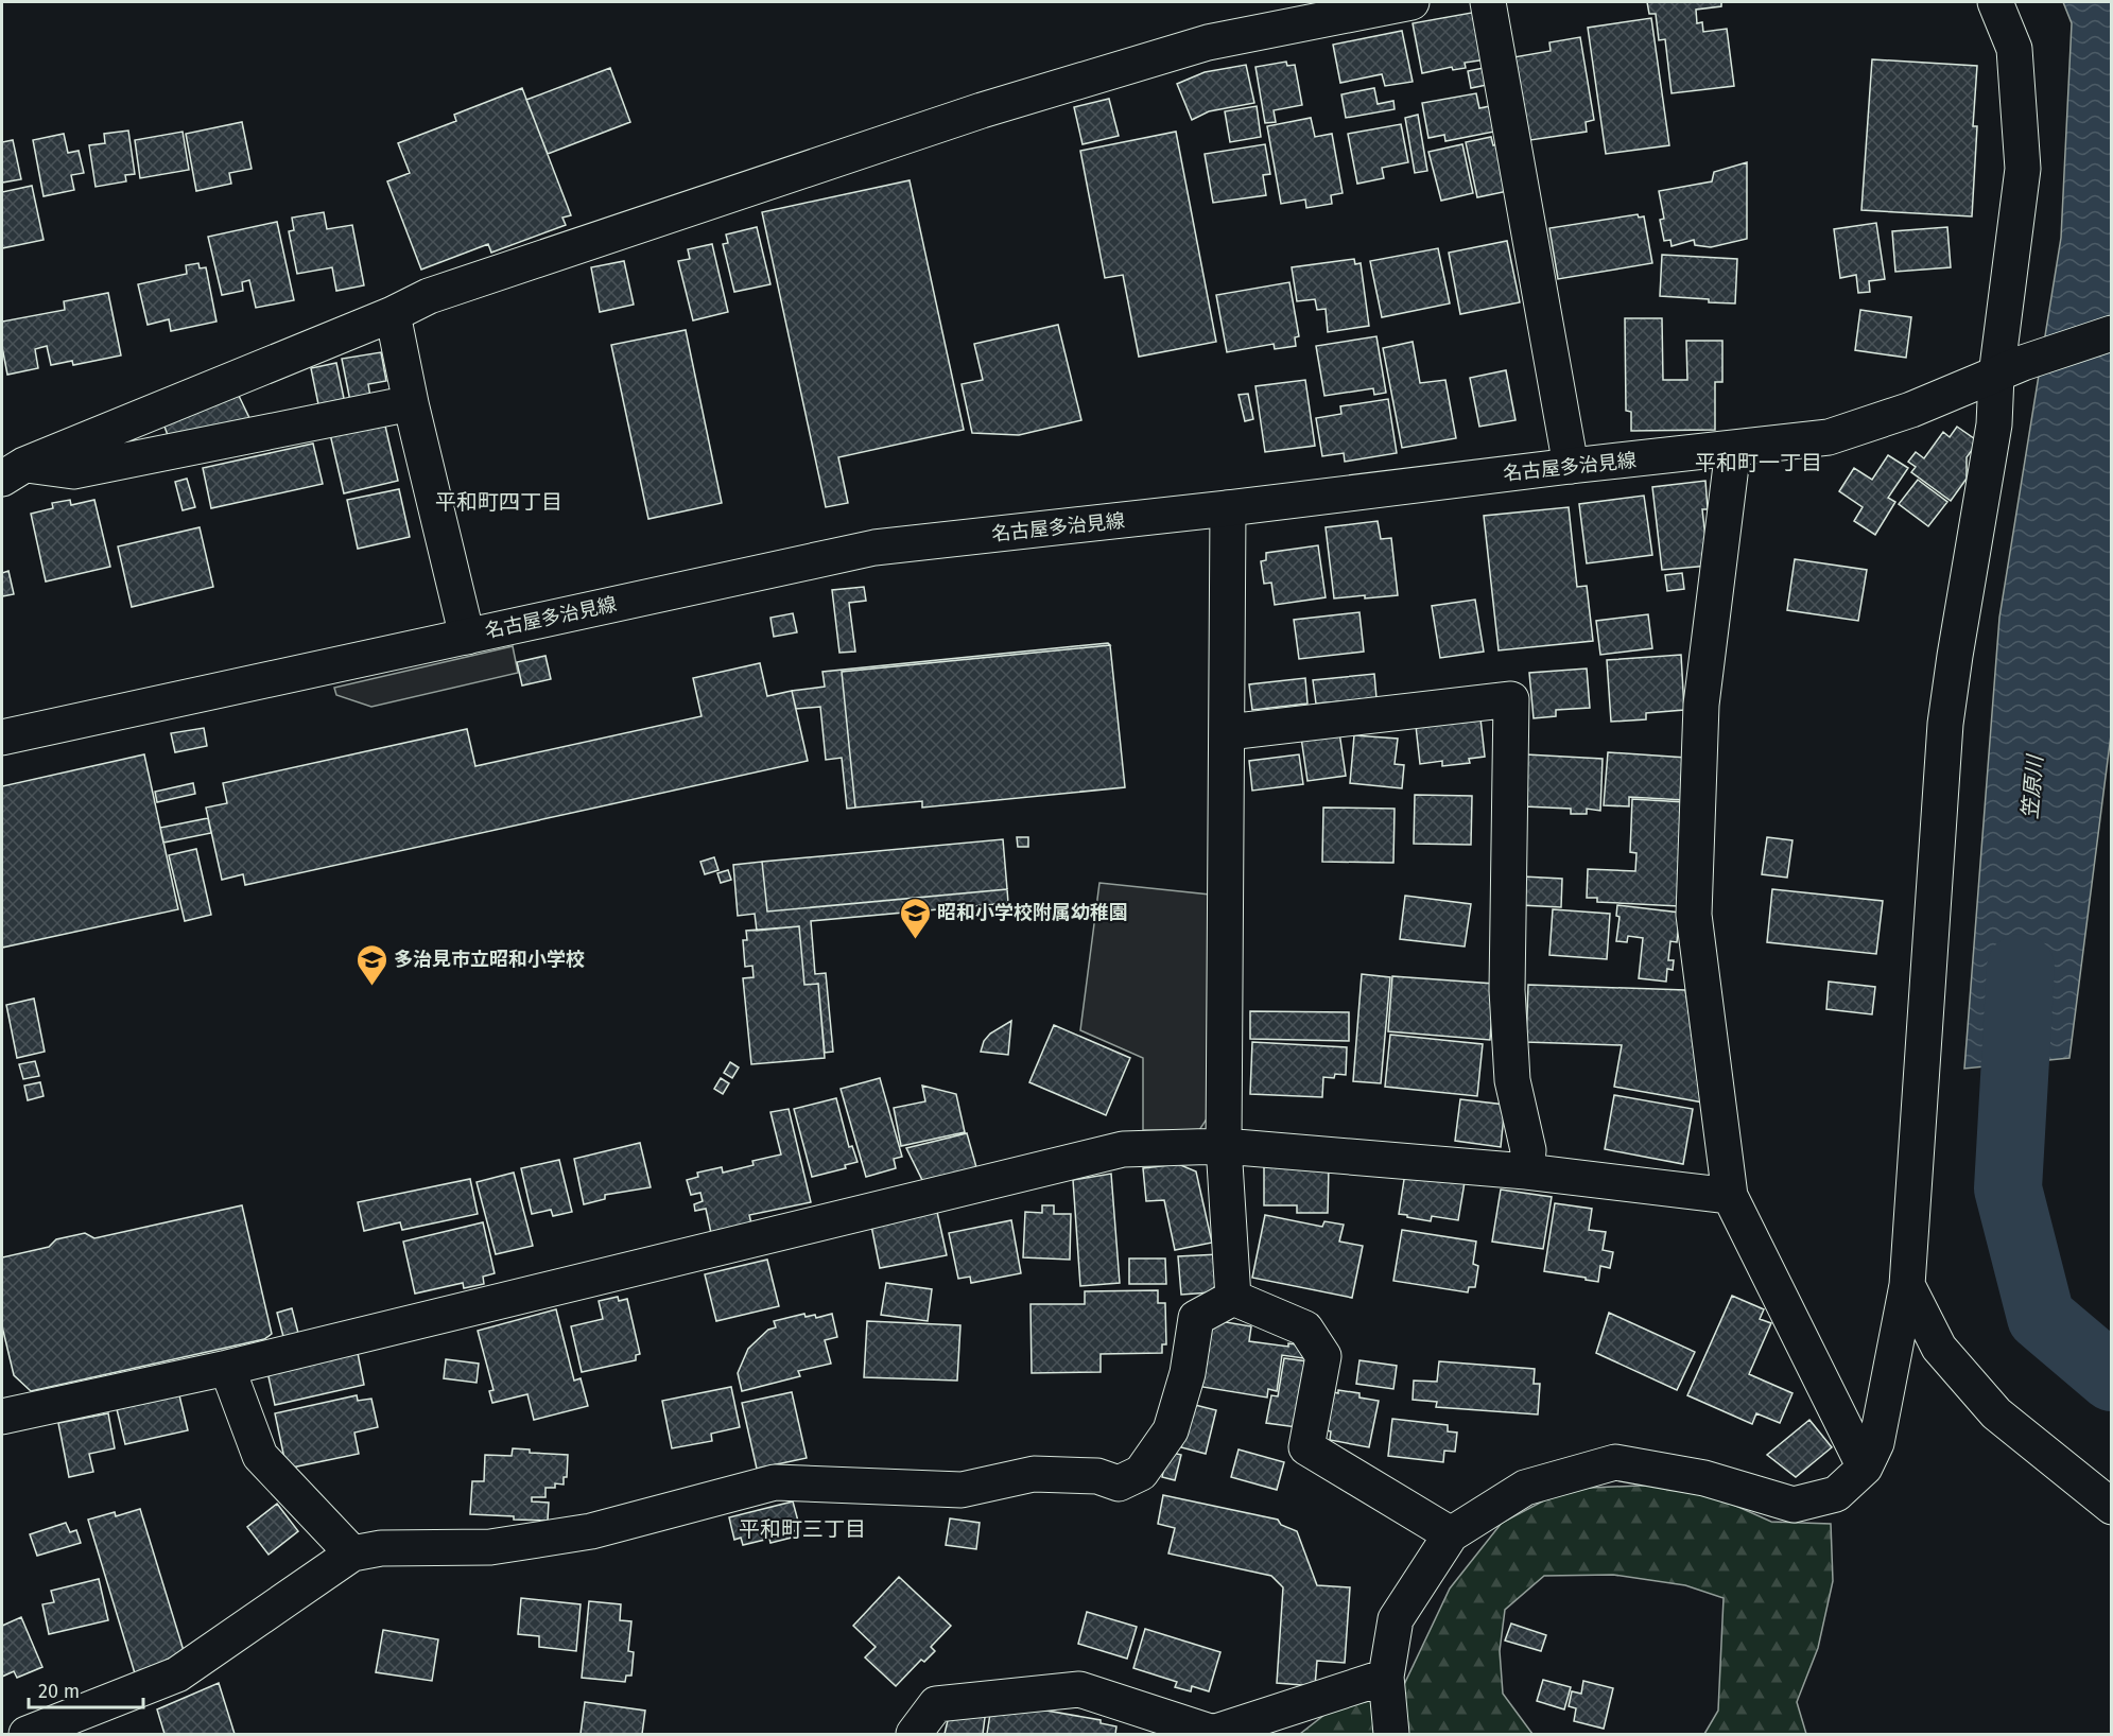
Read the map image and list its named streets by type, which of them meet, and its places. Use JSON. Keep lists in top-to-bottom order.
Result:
{
  "streets": {
    "street": ["名古屋多治見線"]
  },
  "districts": ["平和町一丁目", "平和町四丁目", "平和町三丁目"],
  "water": ["笠原川"],
  "places": {
    "school or university": ["昭和小学校附属幼稚園", "多治見市立昭和小学校"]
  },
  "scale_bar": "20 m"
}
